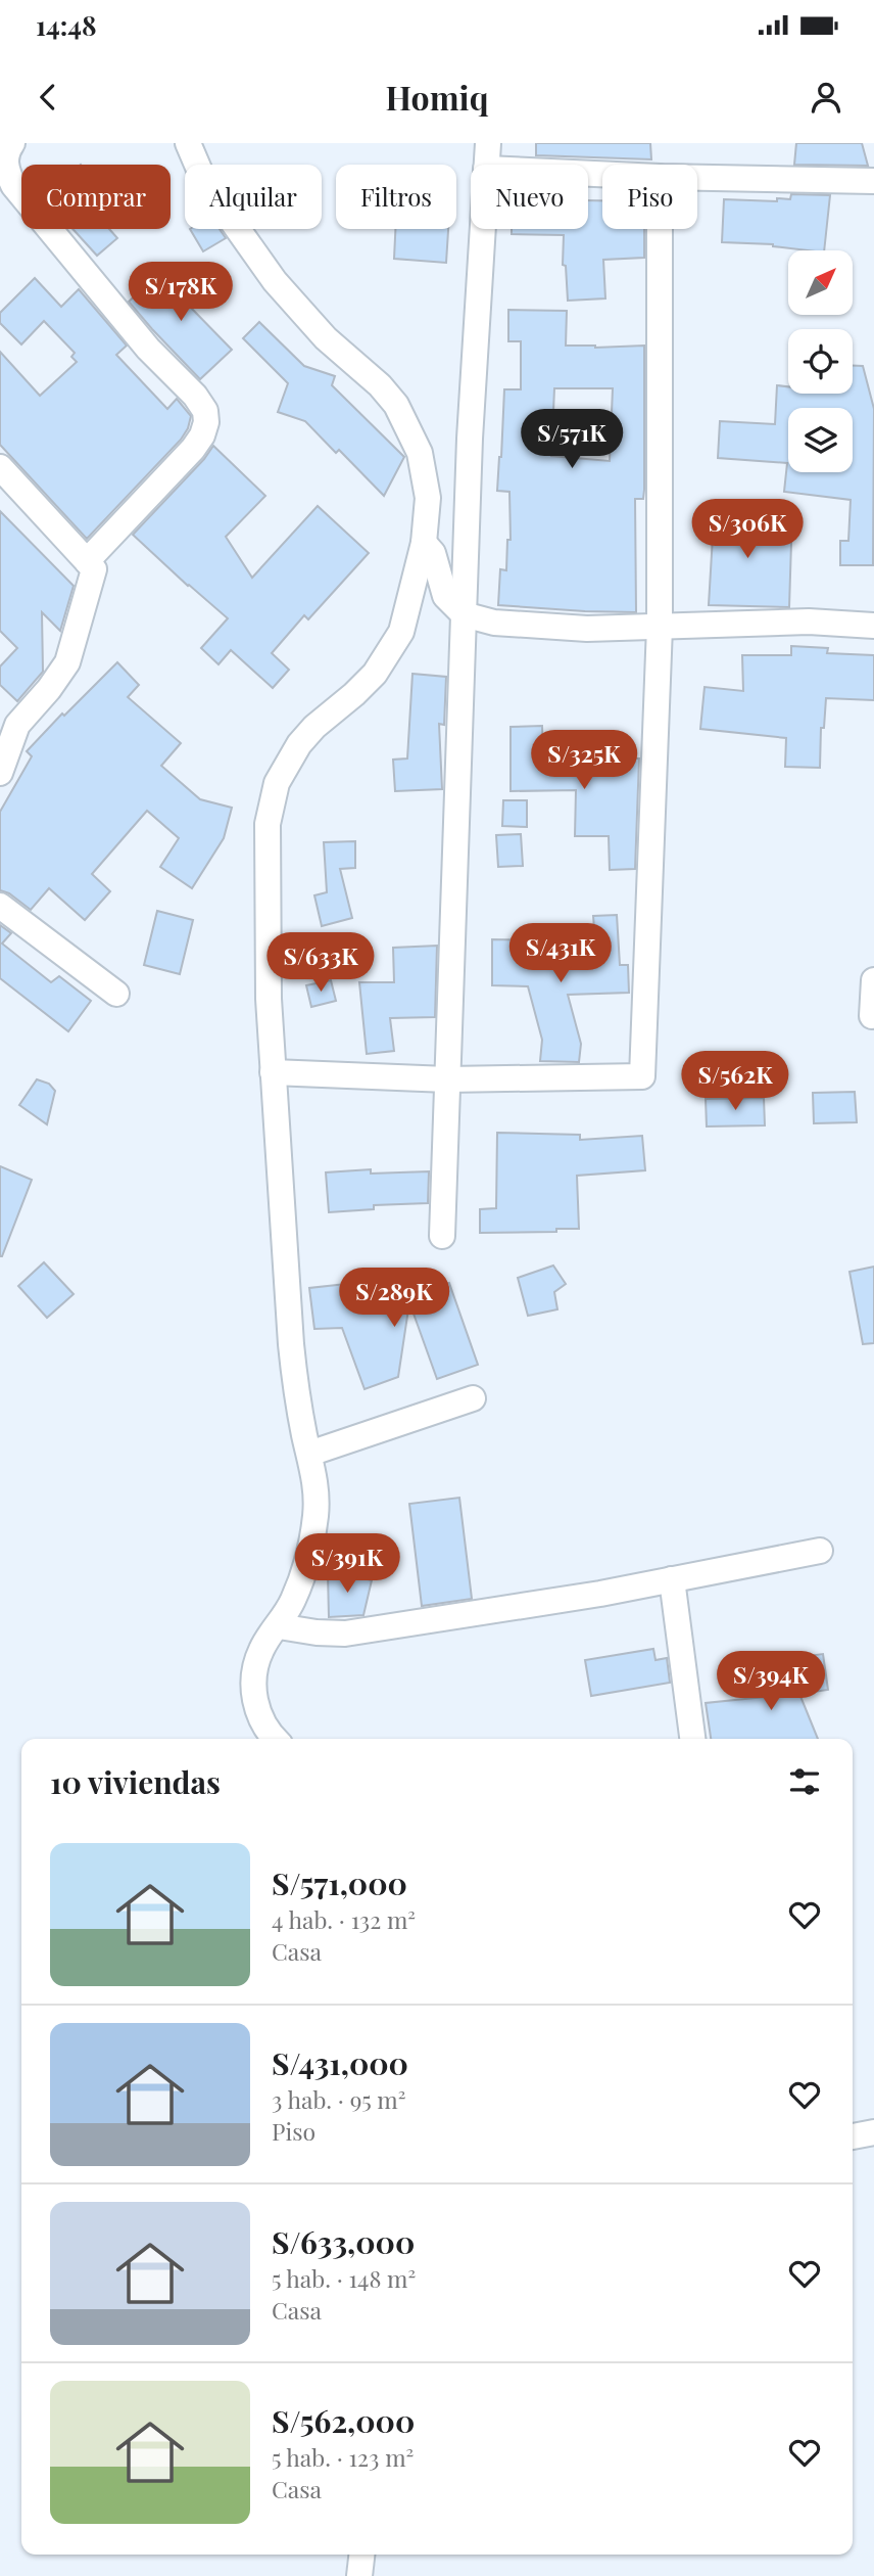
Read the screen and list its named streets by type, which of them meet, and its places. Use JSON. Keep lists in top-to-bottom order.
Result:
{
  "north": "top right",
  "page": {
    "status": "14:48",
    "header": "Homiq",
    "chip": [
      "Comprar",
      "Alquilar",
      "Filtros",
      "Nuevo",
      "Piso"
    ],
    "price": [
      "S/178K",
      "S/571K",
      "S/306K",
      "S/325K",
      "S/431K",
      "S/633K",
      "S/562K",
      "S/289K",
      "S/391K",
      "S/394K"
    ],
    "heading": "10 viviendas",
    "list": [
      {
        "name": "S/571,000",
        "note": "4 hab. · 132 m² · Casa"
      },
      {
        "name": "S/431,000",
        "note": "3 hab. · 95 m² · Piso"
      },
      {
        "name": "S/633,000",
        "note": "5 hab. · 148 m² · Casa"
      },
      {
        "name": "S/562,000",
        "note": "5 hab. · 123 m² · Casa"
      }
    ]
  }
}
